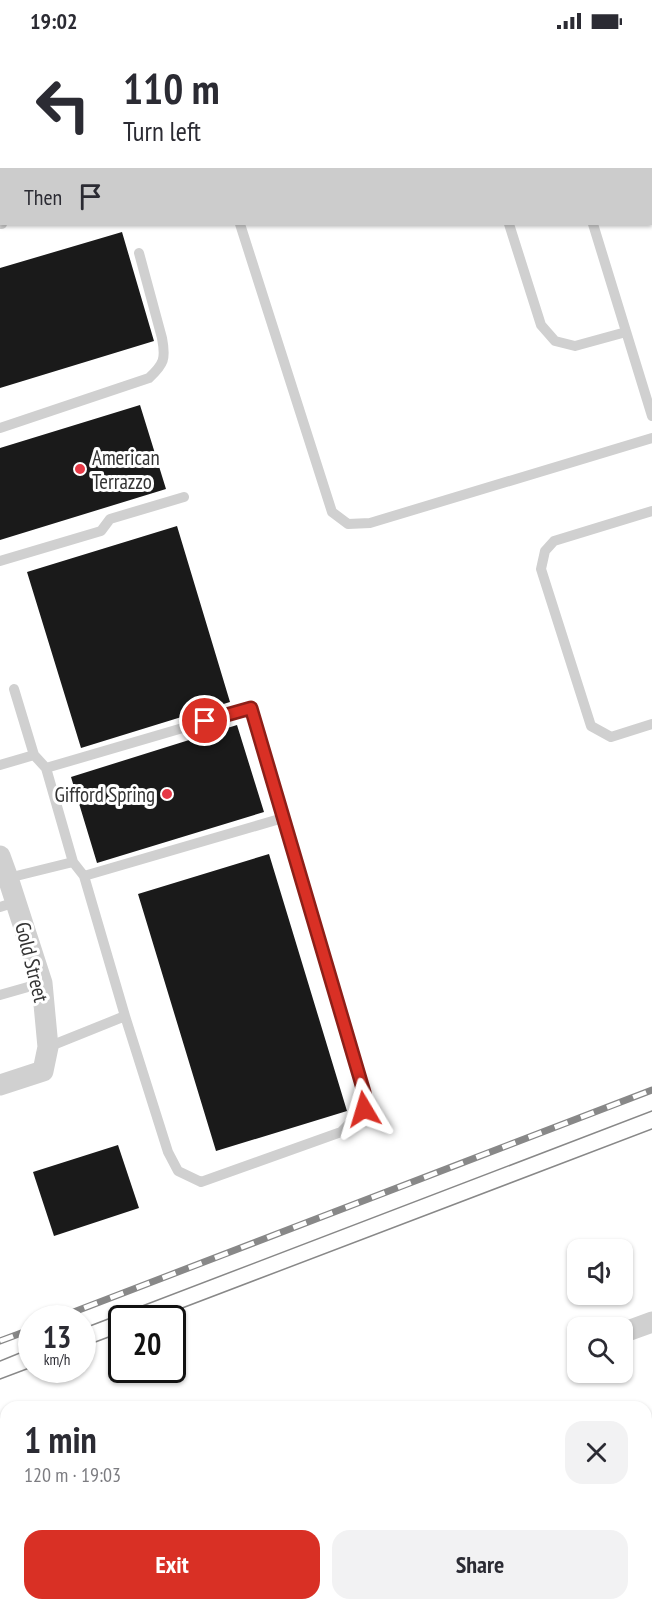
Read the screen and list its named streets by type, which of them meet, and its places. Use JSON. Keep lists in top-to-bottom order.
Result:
{
  "streets": {
    "street": ["Gold Street"]
  },
  "places": ["American Terrazzo", "Gifford Spring"],
  "page": {
    "status": "19:02",
    "turn": ["110 m", "Turn left"],
    "then": "Then",
    "speed": "13 km/h",
    "limit": "20",
    "heading": ["1 min", "120 m · 19:03"],
    "buttons": ["Exit", "Share"]
  }
}
